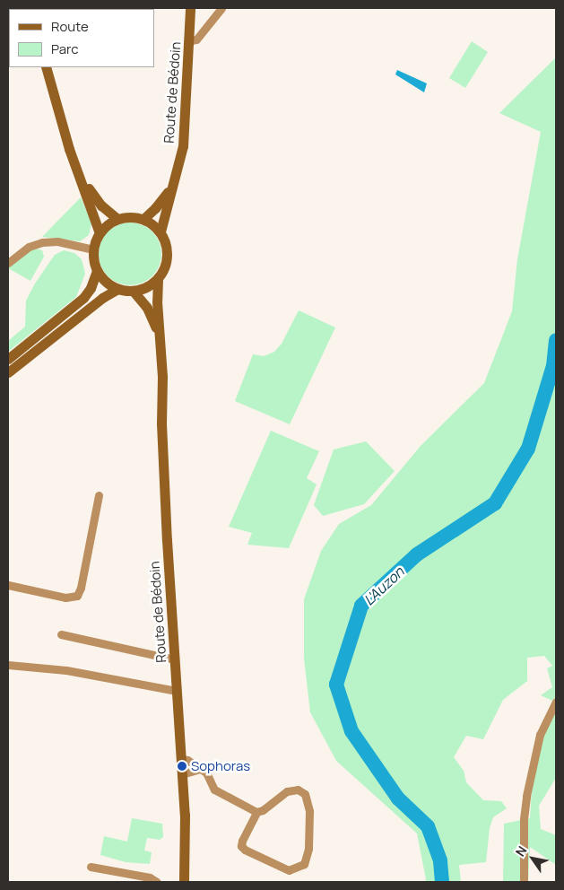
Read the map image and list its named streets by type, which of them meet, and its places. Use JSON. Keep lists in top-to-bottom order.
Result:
{
  "streets": {
    "main road": ["Route de Bédoin"]
  },
  "water": ["L'Auzon"],
  "places": ["Sophoras"],
  "legend": ["Route", "Parc"],
  "north": "top left"
}
